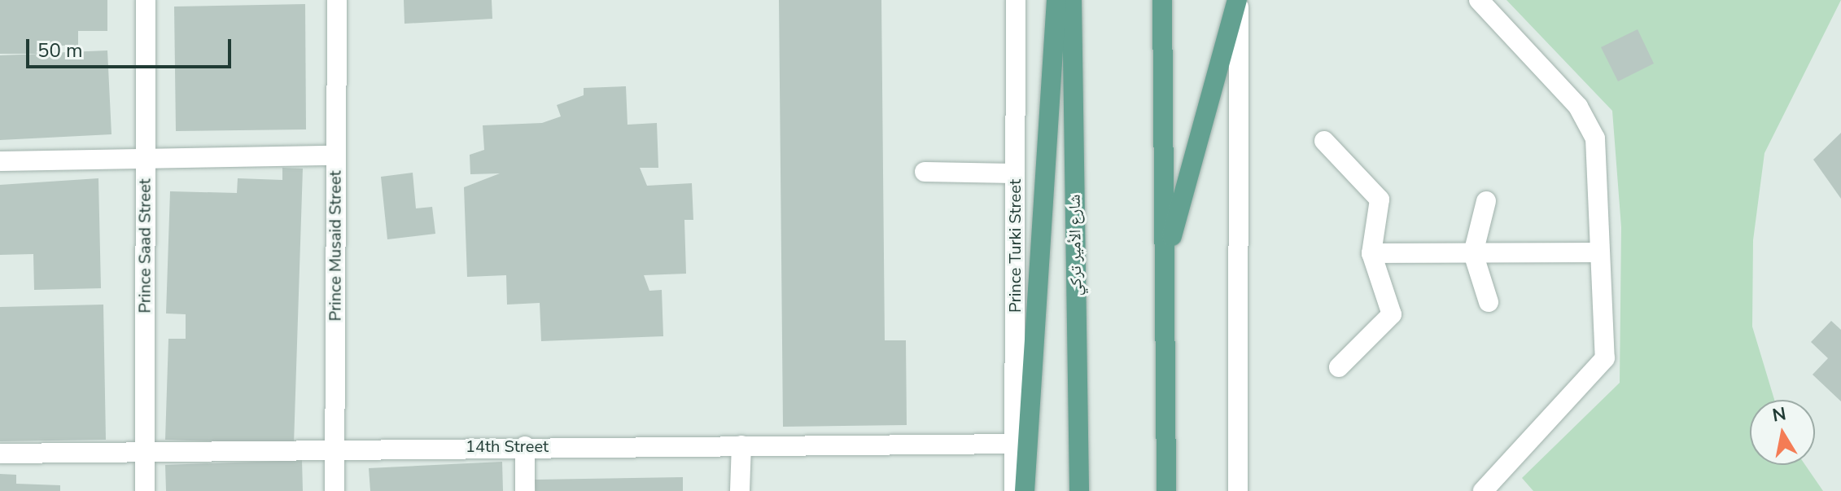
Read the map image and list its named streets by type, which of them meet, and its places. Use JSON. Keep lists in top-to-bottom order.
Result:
{
  "streets": {
    "main road": ["شارع الأمير تركي"],
    "street": [
      "Prince Saad Street",
      "Prince Musaid Street",
      "Prince Turki Street",
      "14th Street"
    ]
  },
  "crossings": [
    ["Prince Saad Street", "14th Street"],
    ["Prince Musaid Street", "14th Street"],
    ["Prince Turki Street", "14th Street"]
  ],
  "scale_bar": "50 m",
  "north": "top"
}
